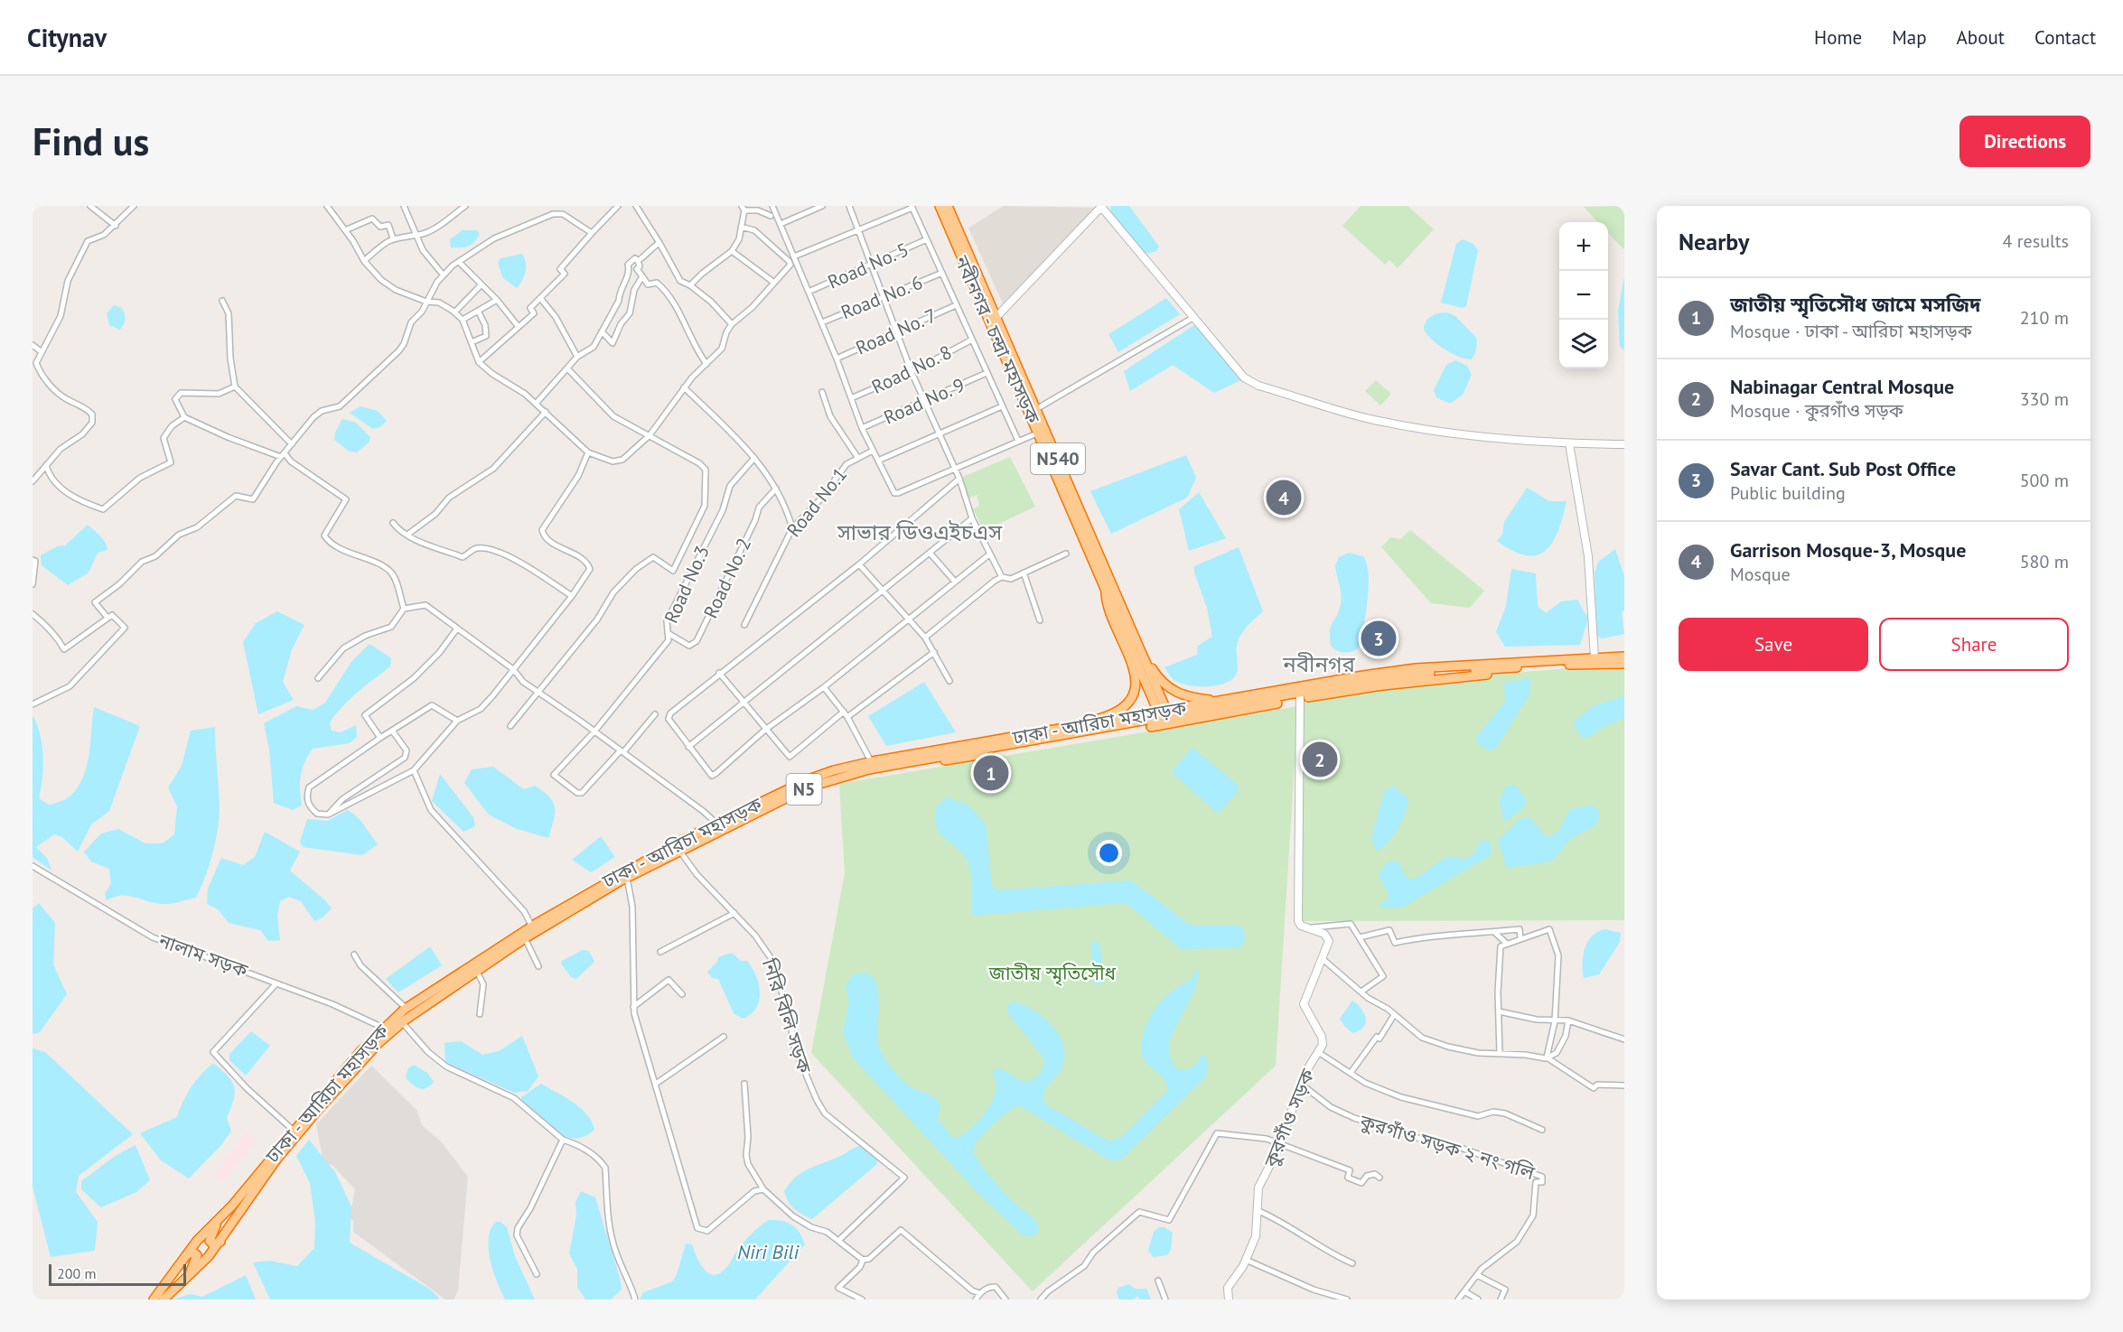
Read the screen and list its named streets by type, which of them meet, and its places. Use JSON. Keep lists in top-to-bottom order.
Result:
{
  "streets": {
    "highway": [
      "নবীনগর - চন্দ্রা মহাসড়ক",
      "N540",
      "ঢাকা - আরিচা মহাসড়ক",
      "N5"
    ],
    "street": [
      "Road No. 5",
      "Road No. 6",
      "Road No. 7",
      "Road No. 8",
      "Road No. 9",
      "Road No.1",
      "Road No. 2",
      "Road No.3",
      "নালাম সড়ক",
      "নিরি বিলি সড়ক",
      "কুরগাঁও সড়ক",
      "কুরগাঁও সড়ক ২ নং গলি"
    ]
  },
  "crossings": [
    ["নবীনগর - চন্দ্রা মহাসড়ক", "ঢাকা - আরিচা মহাসড়ক"],
    ["নবীনগর - চন্দ্রা মহাসড়ক", "N5"],
    ["Road No. 2", "Road No.3"],
    ["ঢাকা - আরিচা মহাসড়ক", "N5"],
    ["ঢাকা - আরিচা মহাসড়ক", "নালাম সড়ক"],
    ["কুরগাঁও সড়ক", "কুরগাঁও সড়ক ২ নং গলি"]
  ],
  "districts": ["সাভার ডিওএইচএস", "নবীনগর"],
  "water": ["Niri Bili"],
  "parks": ["জাতীয় স্মৃতিসৌধ"],
  "scale_bar": "200 m",
  "page": {
    "header": "Citynav",
    "nav": [
      "Home",
      "Map",
      "About",
      "Contact"
    ],
    "buttons": [
      "Directions",
      ["Save", "Share"]
    ],
    "title": "Find us",
    "heading": ["Nearby", "4 results"],
    "map_buttons": ["+", "−"],
    "list": [
      {
        "mark": "1",
        "name": "জাতীয় স্মৃতিসৌধ জামে মসজিদ",
        "note": "Mosque · ঢাকা - আরিচা মহাসড়ক",
        "value": "210 m"
      },
      {
        "mark": "2",
        "name": "Nabinagar Central Mosque",
        "note": "Mosque · কুরগাঁও সড়ক",
        "value": "330 m"
      },
      {
        "mark": "3",
        "name": "Savar Cant. Sub Post Office",
        "note": "Public building",
        "value": "500 m"
      },
      {
        "mark": "4",
        "name": "Garrison Mosque-3, Mosque",
        "note": "Mosque",
        "value": "580 m"
      }
    ],
    "pins": [
      "4",
      "3",
      "2",
      "1"
    ],
    "scale": "200 m"
  }
}
